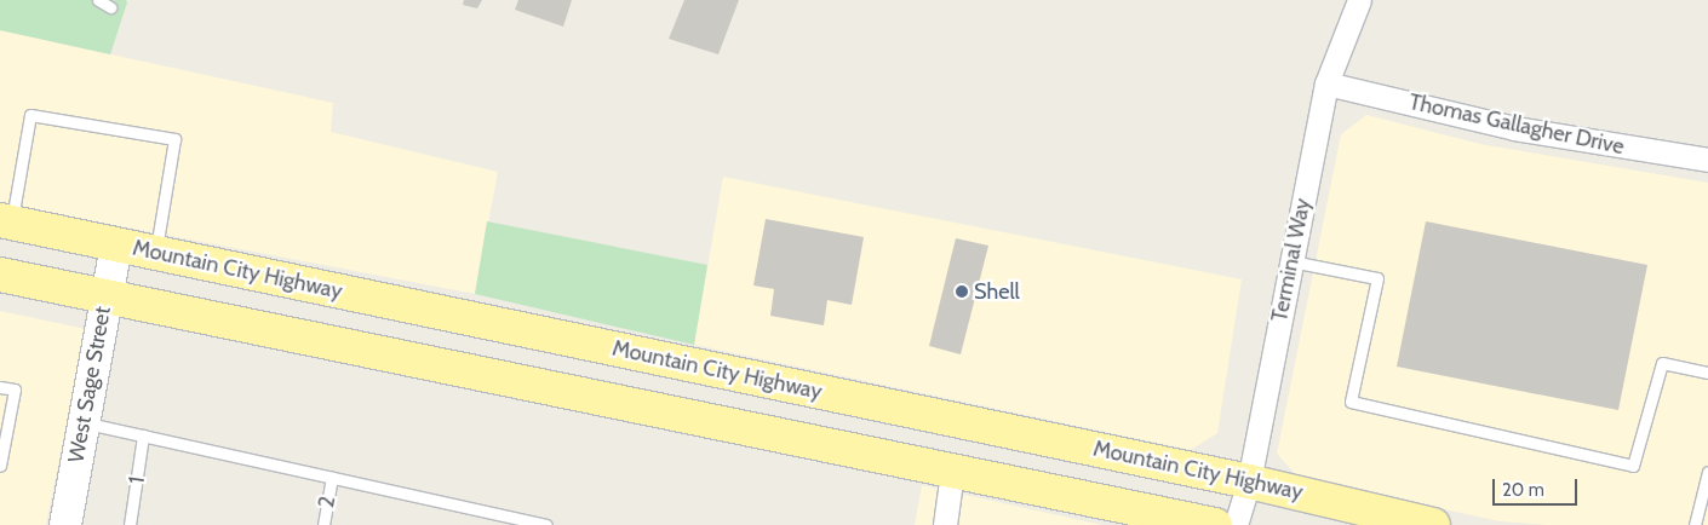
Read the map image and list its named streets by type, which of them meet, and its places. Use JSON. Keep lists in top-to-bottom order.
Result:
{
  "streets": {
    "main road": ["Mountain City Highway"],
    "street": ["Thomas Gallagher Drive", "Terminal Way", "West Sage Street"],
    "lane": ["1", "2"]
  },
  "crossings": [
    ["Thomas Gallagher Drive", "Terminal Way"],
    ["Terminal Way", "Mountain City Highway"],
    ["Mountain City Highway", "West Sage Street"]
  ],
  "places": ["Shell"],
  "scale_bar": "20 m"
}
